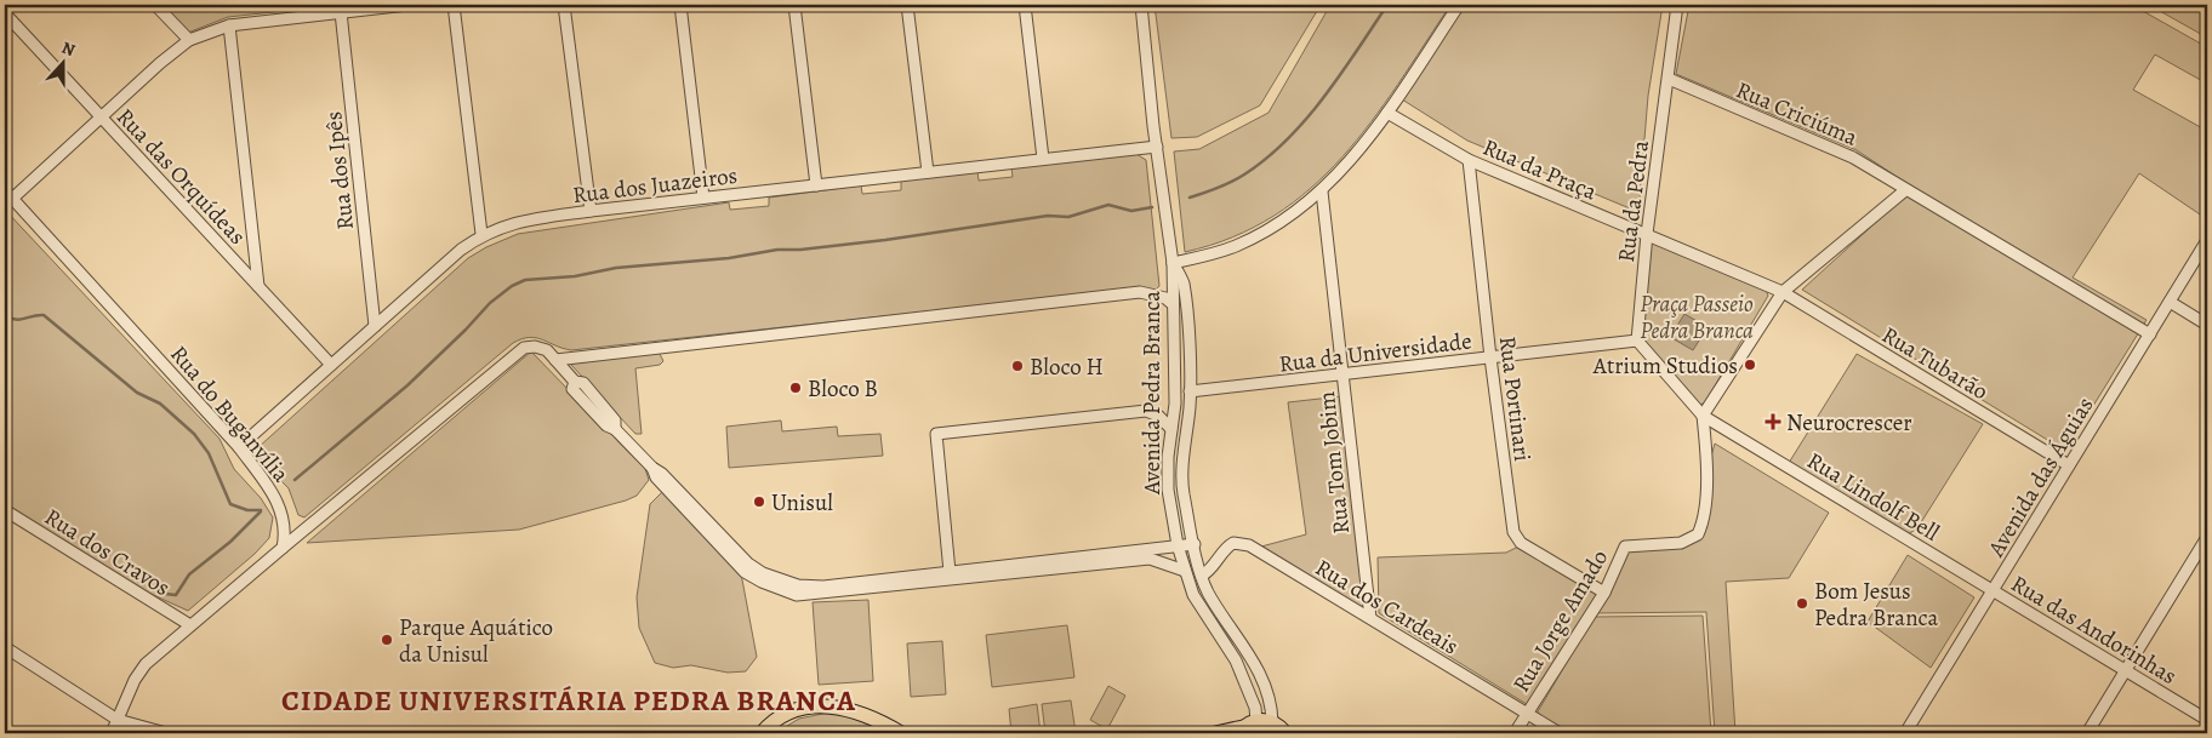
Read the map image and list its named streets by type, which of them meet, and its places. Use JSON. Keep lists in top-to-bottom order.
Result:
{
  "streets": {
    "street": [
      "Rua Criciúma",
      "Rua da Praça",
      "Rua dos Ipês",
      "Rua das Orquídeas",
      "Rua dos Juazeiros",
      "Rua da Pedra",
      "Rua da Universidade",
      "Rua Tubarão",
      "Avenida Pedra Branca",
      "Rua Portinari",
      "Rua do Buganvília",
      "Rua Tom Jobim",
      "Avenida das Águias",
      "Rua Lindolf Bell",
      "Rua dos Cravos",
      "Rua dos Cardeais",
      "Rua Jorge Amado",
      "Rua das Andorinhas"
    ]
  },
  "crossings": [
    ["Rua Criciúma", "Rua da Pedra"],
    ["Rua Criciúma", "Avenida das Águias"],
    ["Rua da Praça", "Rua da Pedra"],
    ["Rua da Praça", "Rua Tubarão"],
    ["Rua da Praça", "Rua Portinari"],
    ["Rua dos Ipês", "Rua dos Juazeiros"],
    ["Rua das Orquídeas", "Rua dos Juazeiros"],
    ["Rua dos Juazeiros", "Avenida Pedra Branca"],
    ["Rua dos Juazeiros", "Rua do Buganvília"],
    ["Rua da Pedra", "Rua da Universidade"],
    ["Rua da Universidade", "Avenida Pedra Branca"],
    ["Rua da Universidade", "Rua Portinari"],
    ["Rua da Universidade", "Rua Tom Jobim"],
    ["Rua Tubarão", "Avenida das Águias"],
    ["Avenida Pedra Branca", "Rua dos Cardeais"],
    ["Rua Portinari", "Rua Jorge Amado"],
    ["Rua Tom Jobim", "Rua dos Cardeais"],
    ["Avenida das Águias", "Rua Lindolf Bell"],
    ["Avenida das Águias", "Rua das Andorinhas"],
    ["Rua Lindolf Bell", "Rua Jorge Amado"],
    ["Rua Lindolf Bell", "Rua das Andorinhas"],
    ["Rua dos Cardeais", "Rua Jorge Amado"]
  ],
  "districts": ["CIDADE UNIVERSITÁRIA PEDRA BRANCA"],
  "parks": ["Praça Passeio Pedra Branca"],
  "places": {
    "other": [
      "Atrium Studios",
      "Bloco H",
      "Bloco B",
      "Unisul",
      "Bom Jesus Pedra Branca",
      "Parque Aquático da Unisul"
    ],
    "health": ["Neurocrescer"]
  },
  "north": "top"
}
